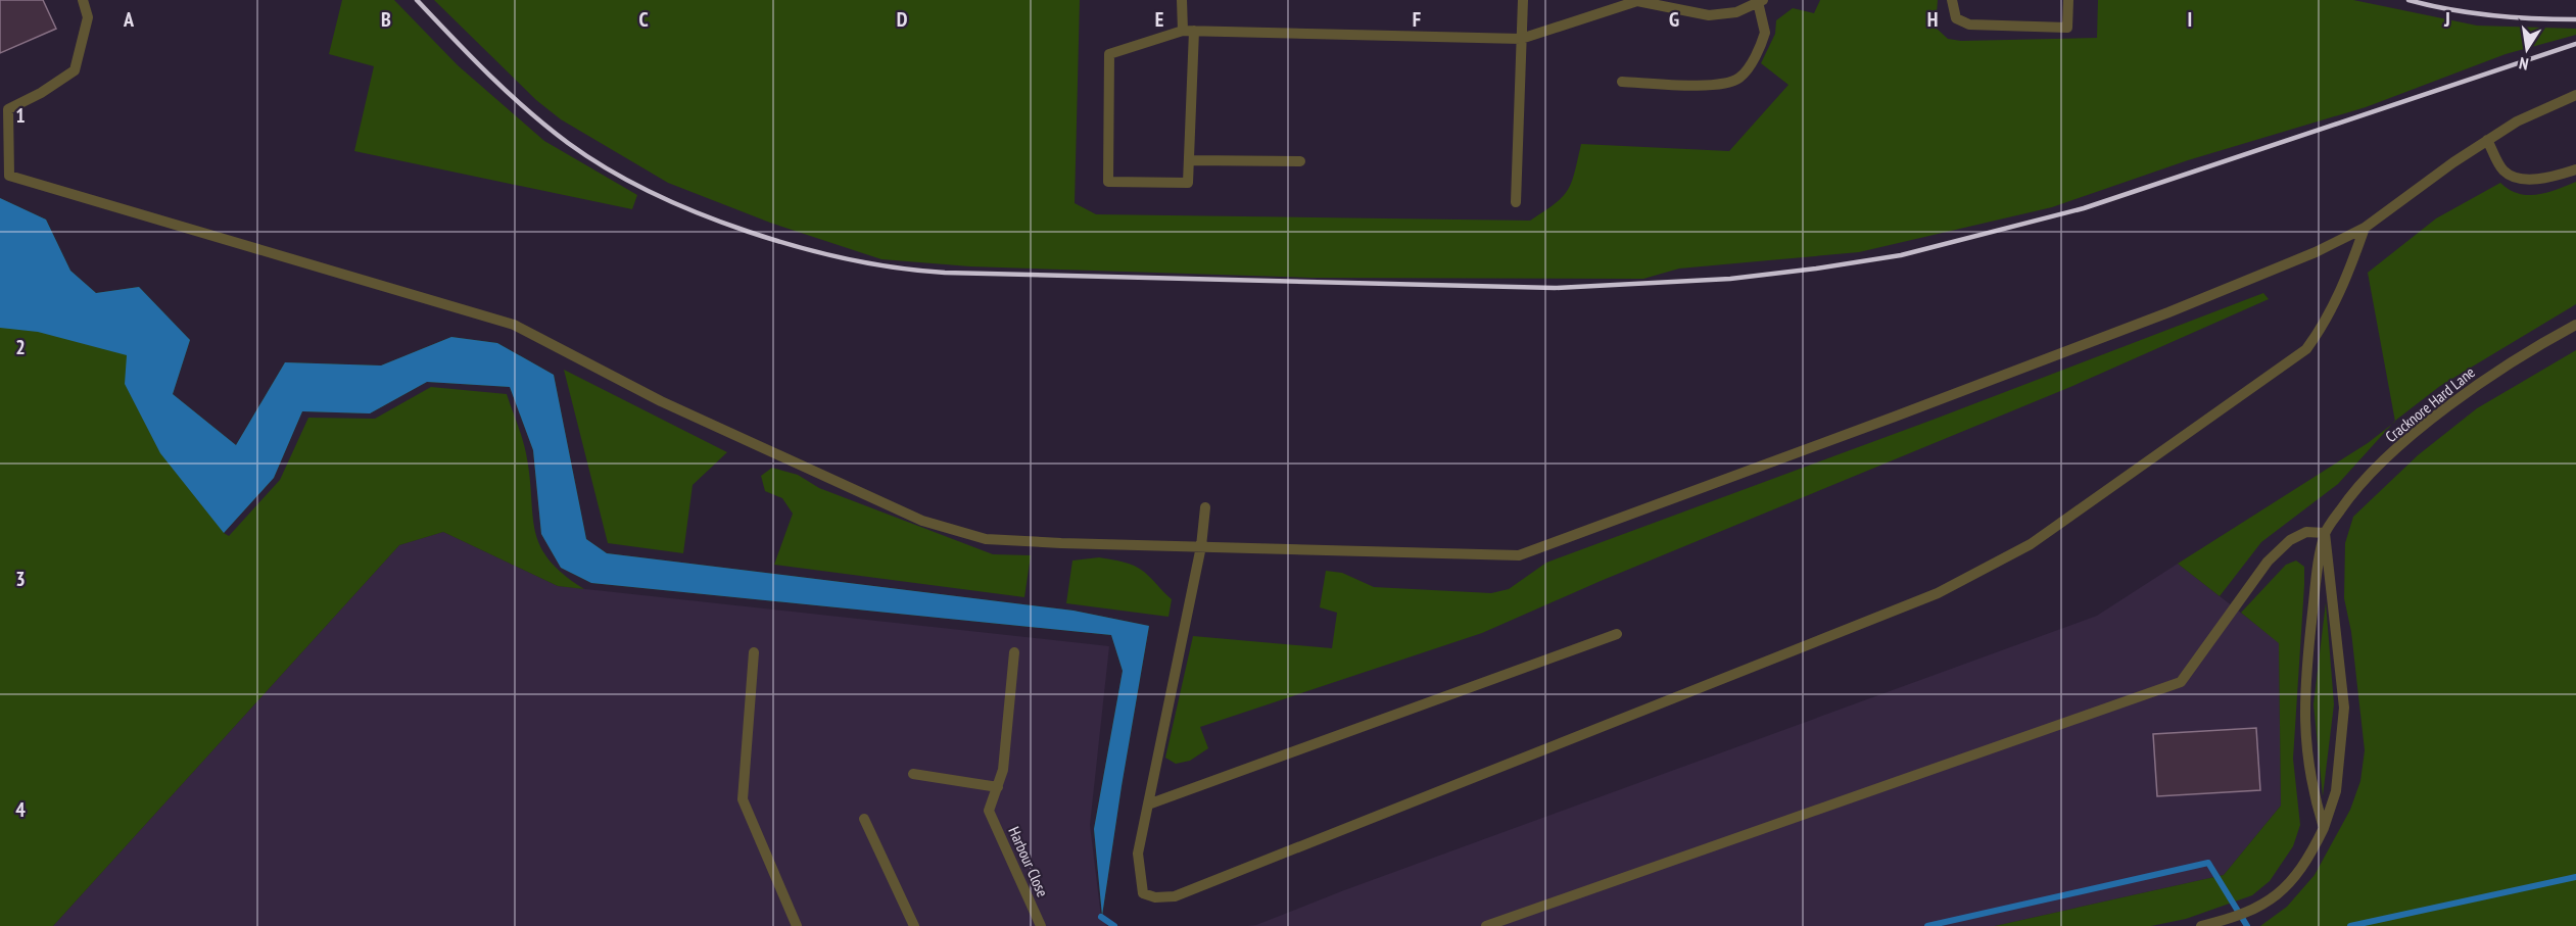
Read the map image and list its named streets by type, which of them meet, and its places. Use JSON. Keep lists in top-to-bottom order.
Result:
{
  "streets": {
    "lane": ["Cracknore Hard Lane", "Harbour Close"]
  },
  "north": "bottom",
  "grid": {
    "columns": [
      "A",
      "B",
      "C",
      "D",
      "E",
      "F",
      "G",
      "H",
      "I",
      "J"
    ],
    "rows": [
      "1",
      "2",
      "3",
      "4"
    ]
  }
}
